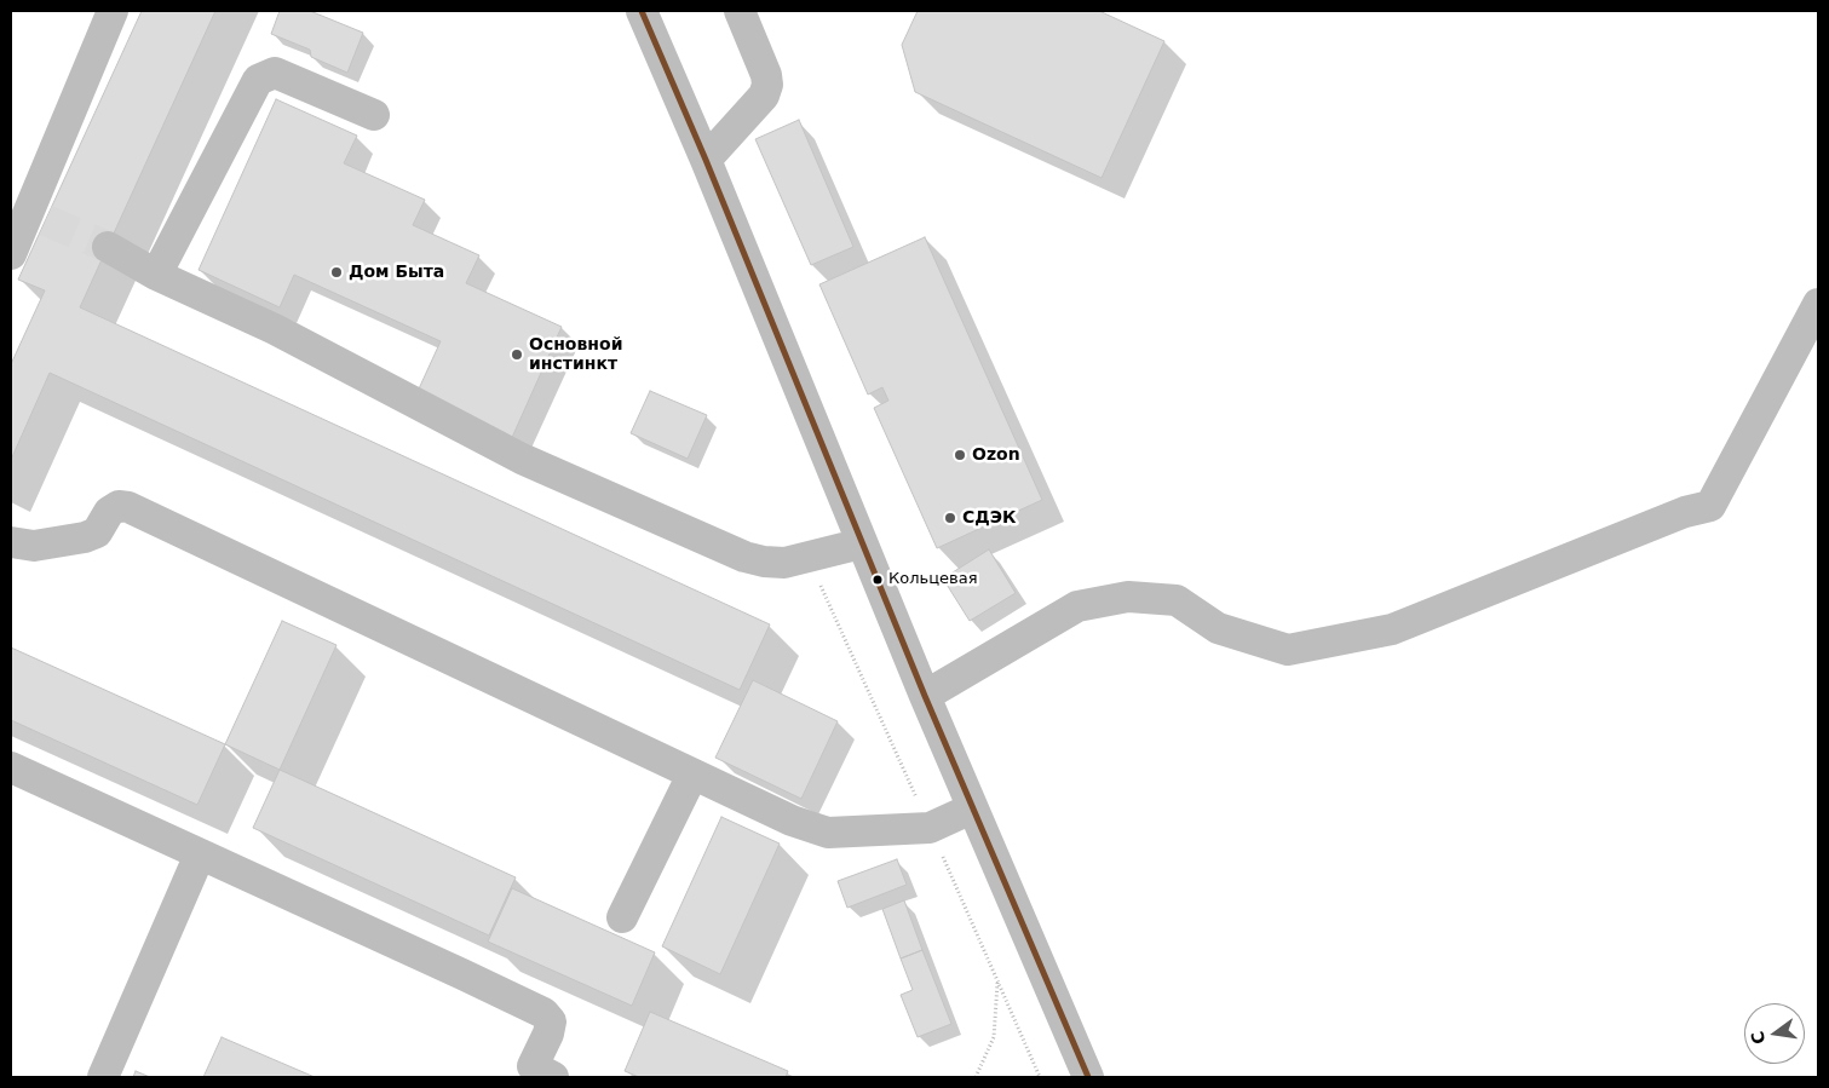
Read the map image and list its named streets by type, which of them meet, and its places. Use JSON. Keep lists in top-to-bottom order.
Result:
{
  "places": [
    "Дом Быта",
    "Основной инстинкт",
    "Ozon",
    "СДЭК",
    "Кольцевая"
  ],
  "north": "left"
}
